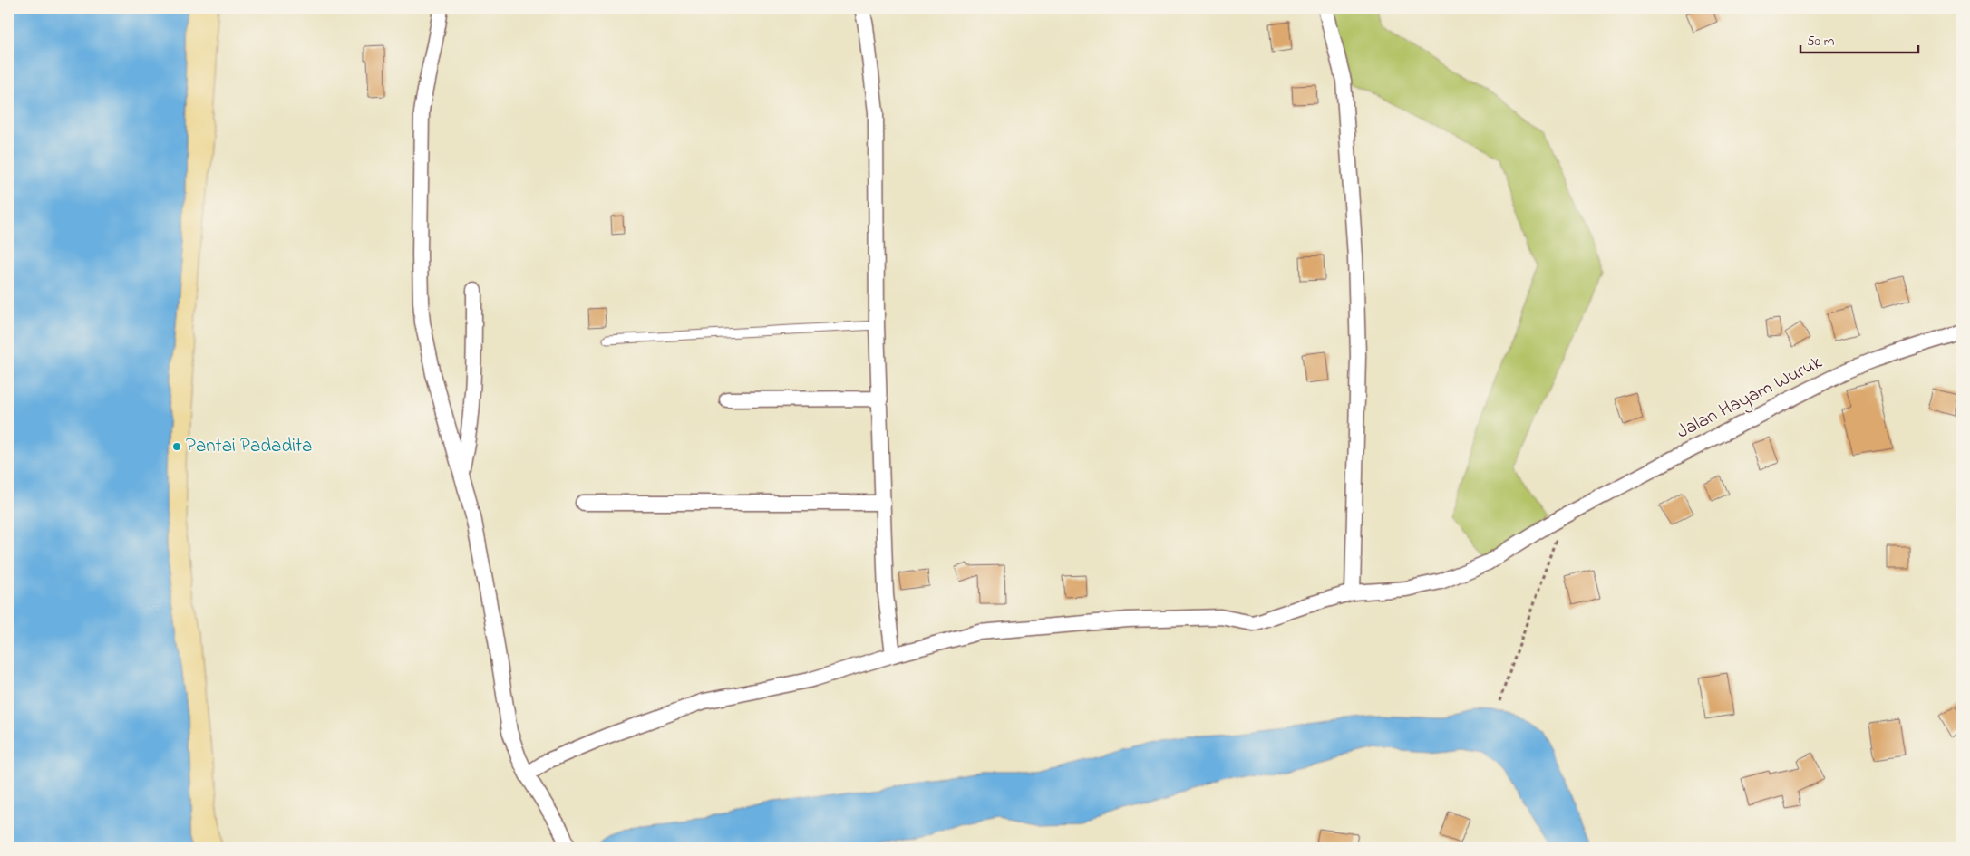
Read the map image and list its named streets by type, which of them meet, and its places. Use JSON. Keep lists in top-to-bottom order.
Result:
{
  "streets": {
    "street": ["Jalan Hayam Wuruk"]
  },
  "places": ["Pantai Padadita"],
  "scale_bar": "50 m"
}
